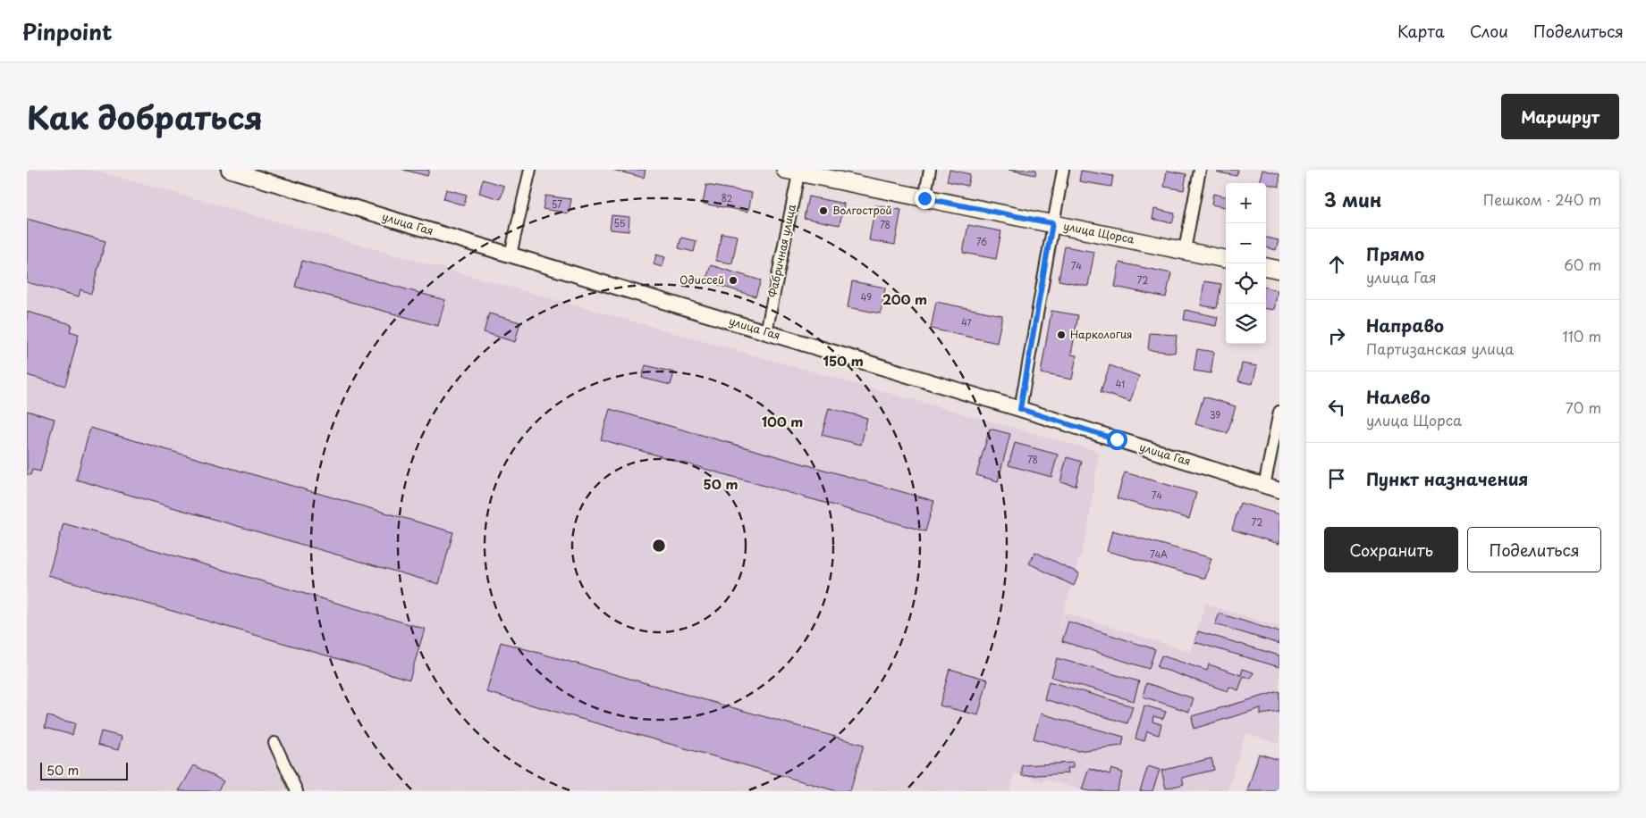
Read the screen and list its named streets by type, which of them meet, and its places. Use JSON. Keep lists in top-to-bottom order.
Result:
{
  "streets": {
    "main road": ["улица Щорса"],
    "street": ["улица Гая", "Фабричная улица"]
  },
  "crossings": [
    ["улица Гая", "Фабричная улица"],
    ["улица Щорса", "Фабричная улица"]
  ],
  "places": ["Волгострой", "Одиссей", "Наркология"],
  "house_numbers": [
    "82",
    "57",
    "55",
    "78",
    "76",
    "74",
    "72",
    "49",
    "47",
    "41",
    "39",
    "78",
    "74",
    "72",
    "74А"
  ],
  "scale_bar": "50 m",
  "page": {
    "header": "Pinpoint",
    "nav": ["Карта", "Слои", "Поделиться"],
    "title": "Как добраться",
    "buttons": [
      "Маршрут",
      ["Сохранить", "Поделиться"]
    ],
    "heading": ["3 мин", "Пешком · 240 m"],
    "map_buttons": ["+", "−"],
    "list": [
      ["Прямо", "улица Гая", "60 m"],
      ["Направо", "Партизанская улица", "110 m"],
      ["Налево", "улица Щорса", "70 m"],
      "Пункт назначения"
    ],
    "scale": "50 m"
  },
  "rings": [
    "200 m",
    "150 m",
    "100 m",
    "50 m"
  ]
}
